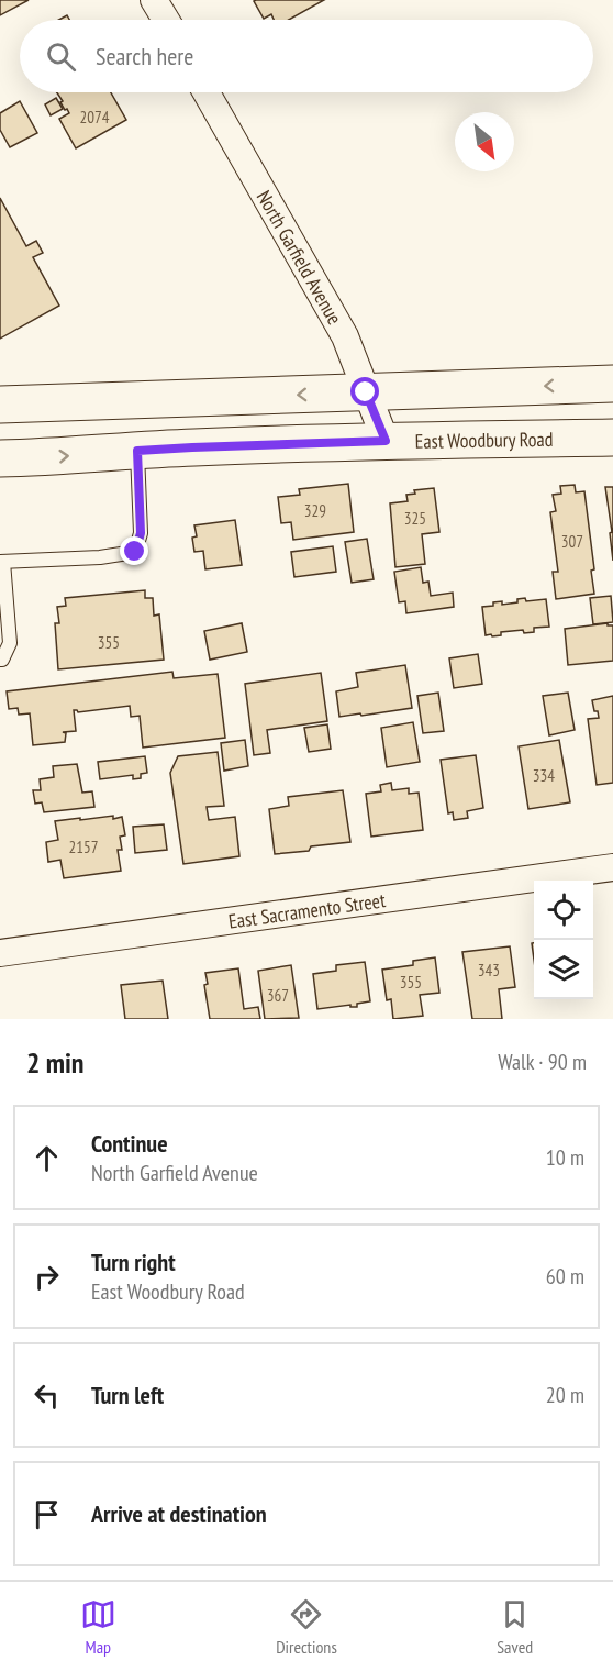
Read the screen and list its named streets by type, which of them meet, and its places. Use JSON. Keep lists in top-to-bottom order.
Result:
{
  "streets": {
    "main road": ["East Woodbury Road"],
    "street": ["North Garfield Avenue", "East Sacramento Street"]
  },
  "crossings": [
    ["North Garfield Avenue", "East Woodbury Road"]
  ],
  "house_numbers": [
    "2074",
    "329",
    "325",
    "307",
    "355",
    "334",
    "2157",
    "343",
    "355",
    "367"
  ],
  "north": "bottom right",
  "page": {
    "search": "Search here",
    "heading": ["2 min", "Walk · 90 m"],
    "list": [
      ["Continue", "North Garfield Avenue", "10 m"],
      ["Turn right", "East Woodbury Road", "60 m"],
      ["Turn left", "20 m"],
      "Arrive at destination"
    ],
    "nav": ["Map", "Directions", "Saved"]
  }
}
